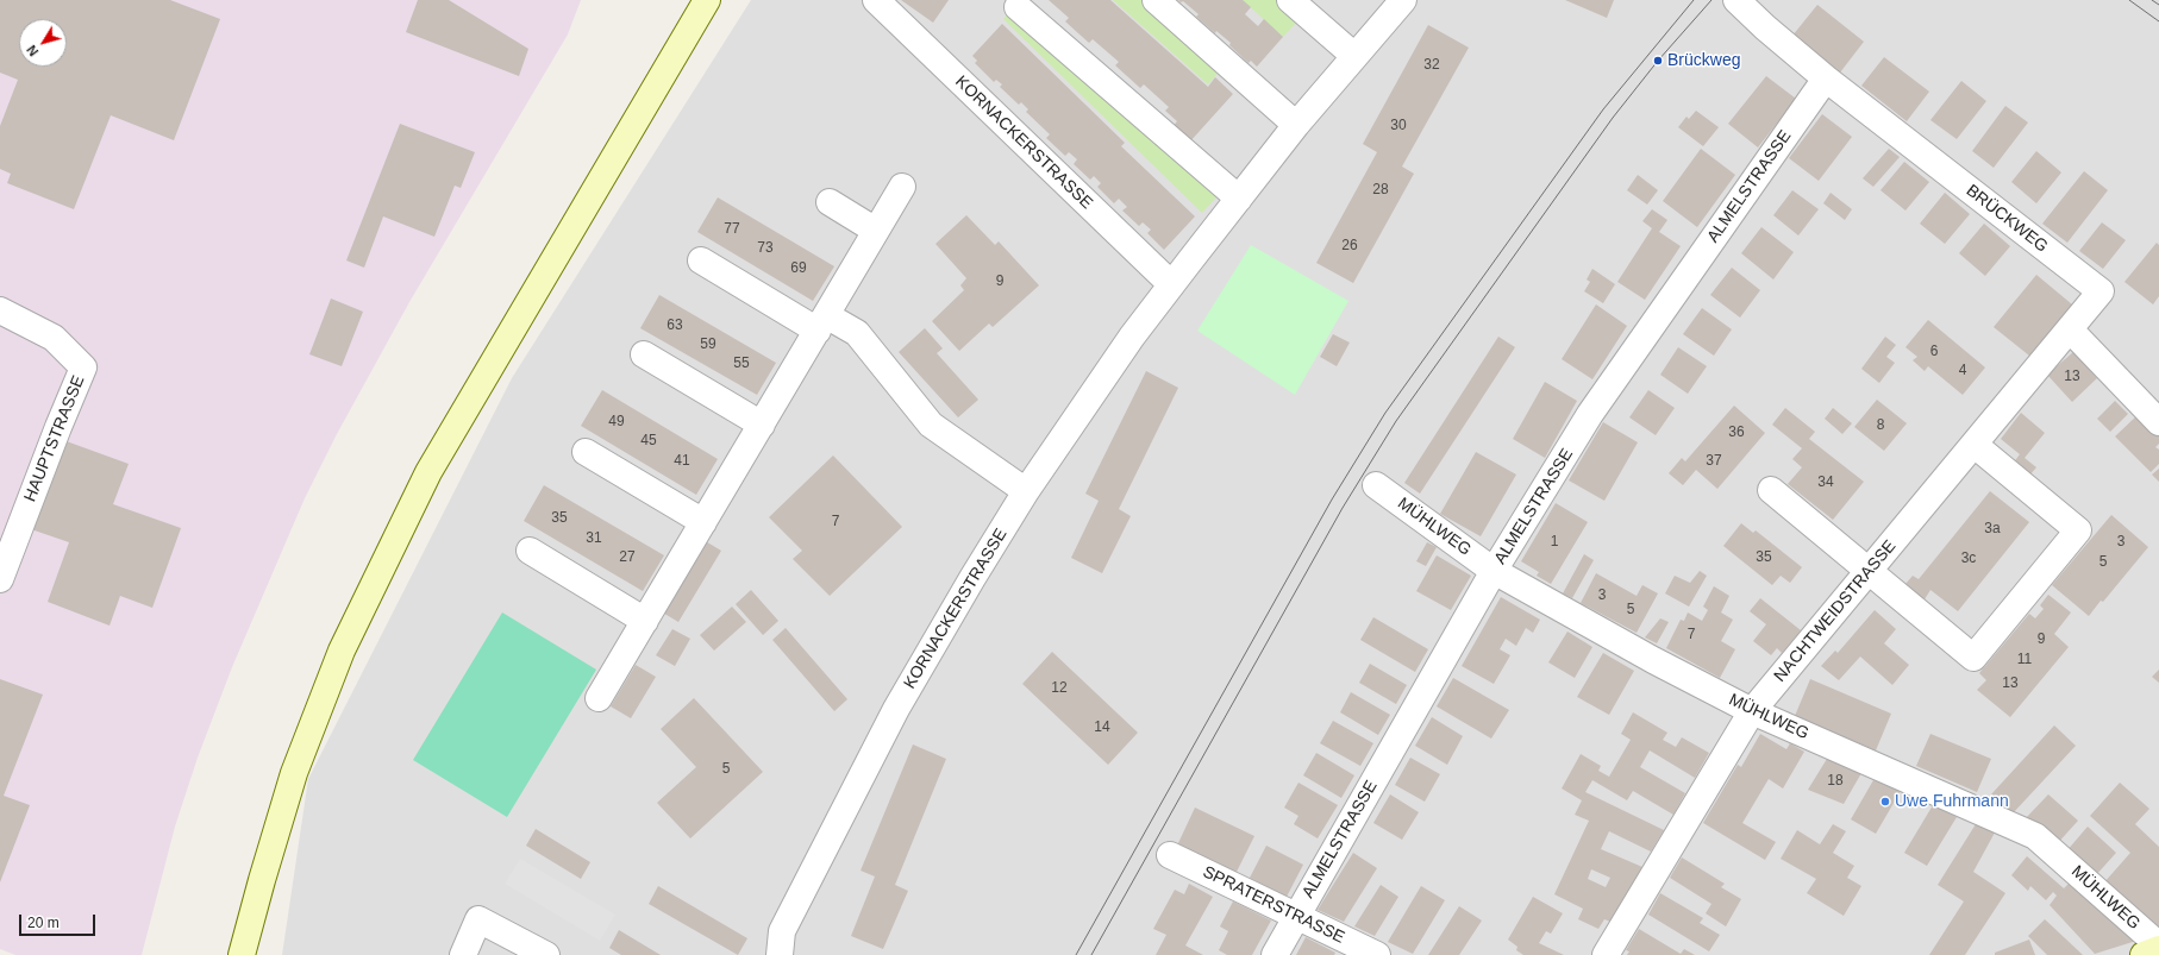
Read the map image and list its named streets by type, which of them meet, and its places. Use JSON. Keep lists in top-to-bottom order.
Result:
{
  "streets": {
    "street": [
      "KORNACKERSTRASSE",
      "ALMELSTRASSE",
      "BRÜCKWEG",
      "HAUPTSTRASSE",
      "MÜHLWEG",
      "NACHTWEIDSTRASSE",
      "SPRATERSTRASSE"
    ]
  },
  "crossings": [
    ["ALMELSTRASSE", "BRÜCKWEG"],
    ["ALMELSTRASSE", "MÜHLWEG"],
    ["ALMELSTRASSE", "SPRATERSTRASSE"],
    ["BRÜCKWEG", "NACHTWEIDSTRASSE"],
    ["MÜHLWEG", "NACHTWEIDSTRASSE"]
  ],
  "places": ["Brückweg", "Uwe Fuhrmann"],
  "house_numbers": [
    "32",
    "30",
    "28",
    "77",
    "26",
    "73",
    "69",
    "9",
    "63",
    "59",
    "6",
    "55",
    "4",
    "13",
    "49",
    "8",
    "36",
    "45",
    "41",
    "37",
    "34",
    "35",
    "7",
    "3a",
    "31",
    "1",
    "3",
    "27",
    "35",
    "3c",
    "5",
    "3",
    "5",
    "7",
    "9",
    "11",
    "13",
    "12",
    "14",
    "5",
    "18"
  ],
  "scale_bar": "20 m",
  "north": "bottom left"
}
